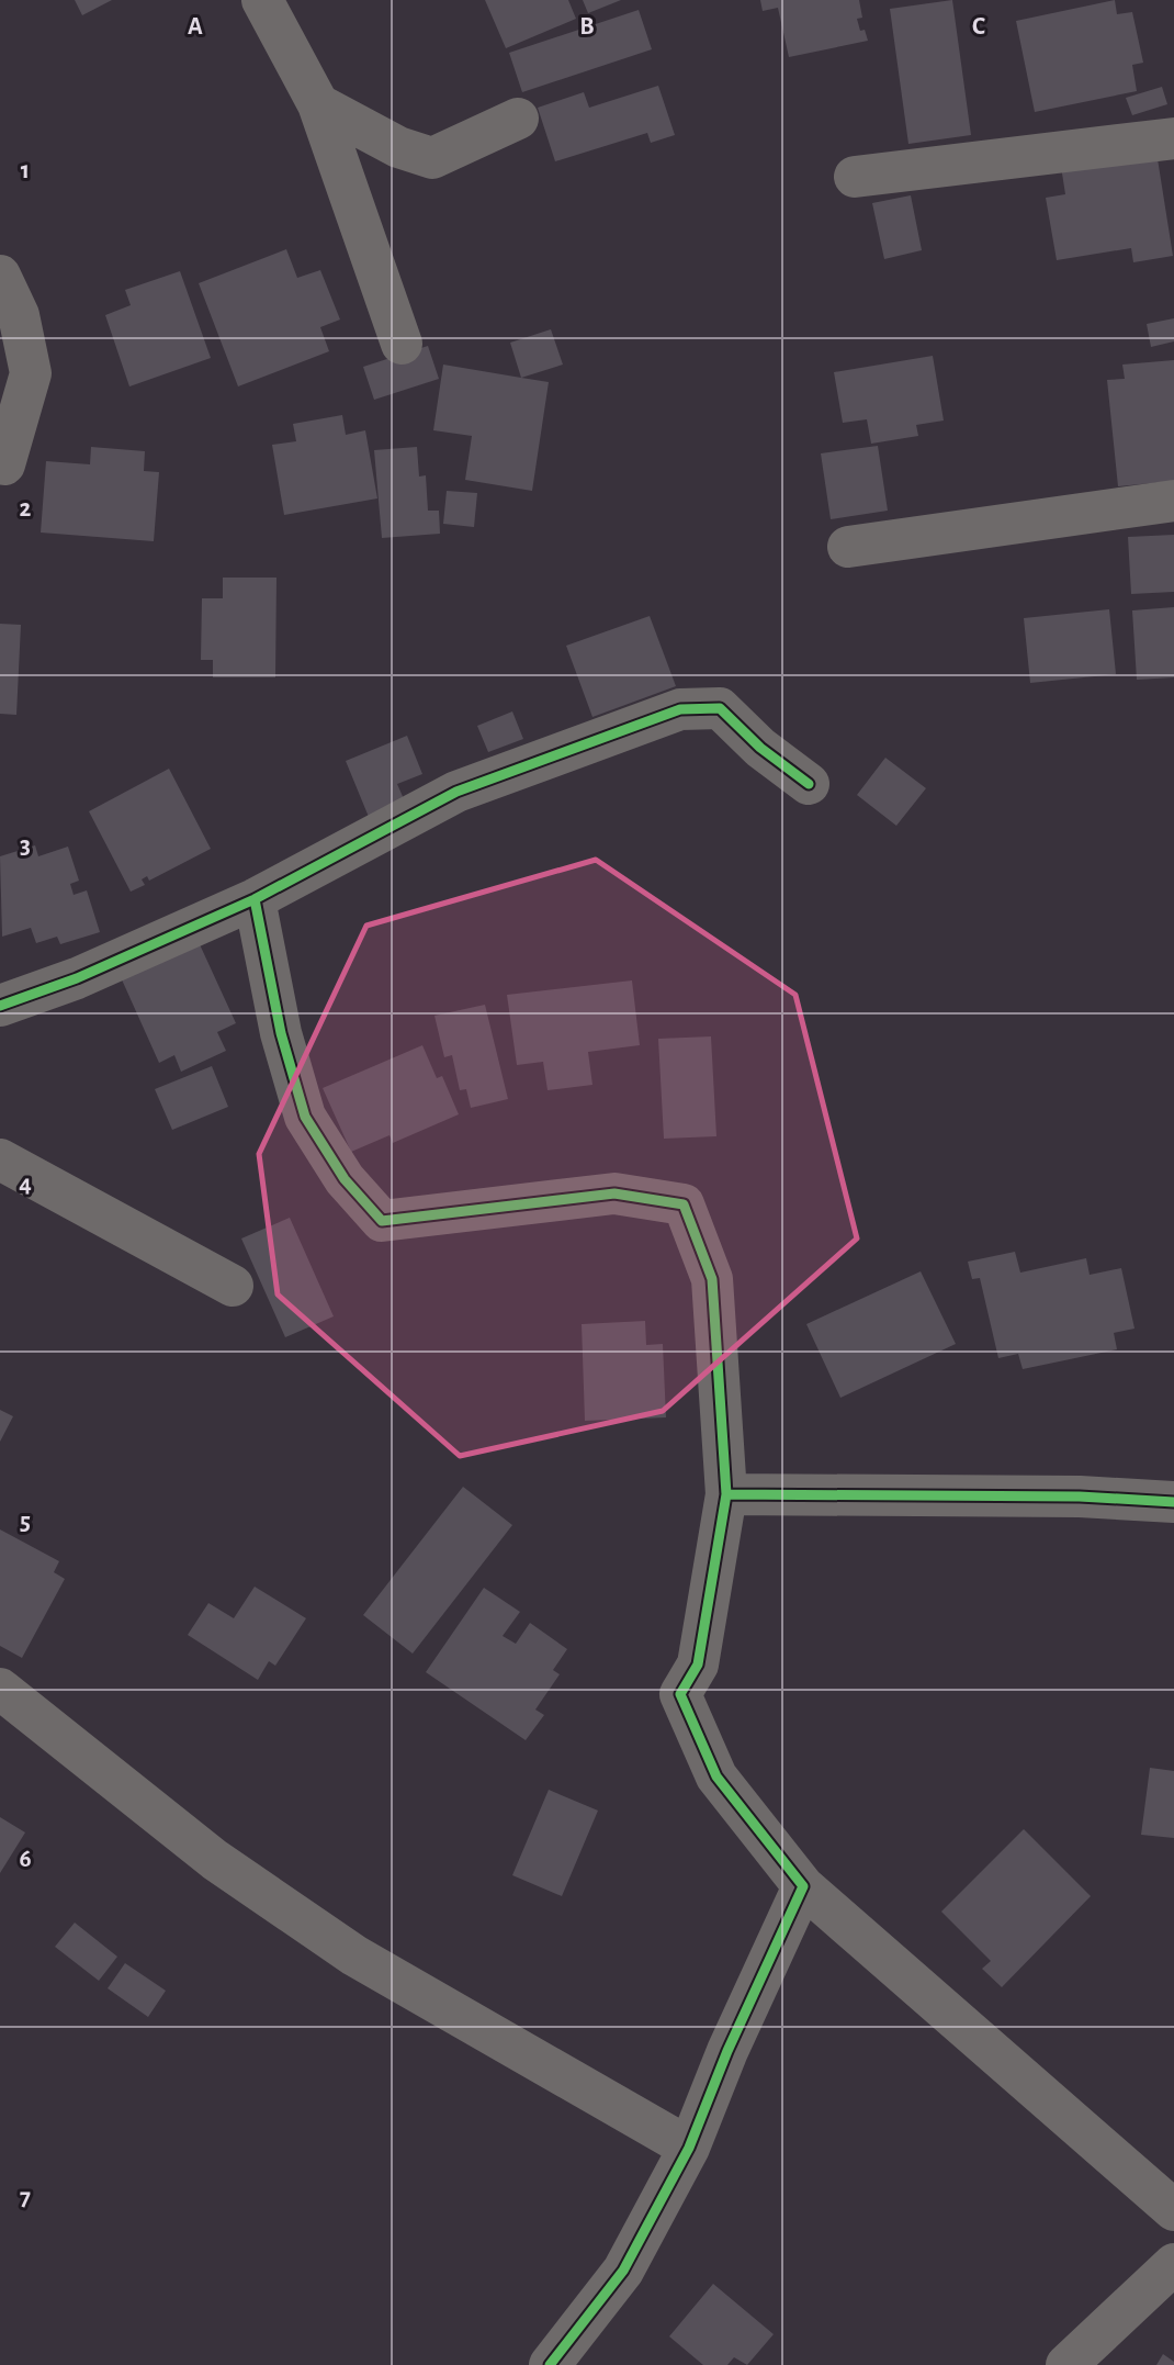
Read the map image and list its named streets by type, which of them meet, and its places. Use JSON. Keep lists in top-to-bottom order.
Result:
{
  "grid": {
    "columns": ["A", "B", "C"],
    "rows": [
      "1",
      "2",
      "3",
      "4",
      "5",
      "6",
      "7"
    ]
  }
}
